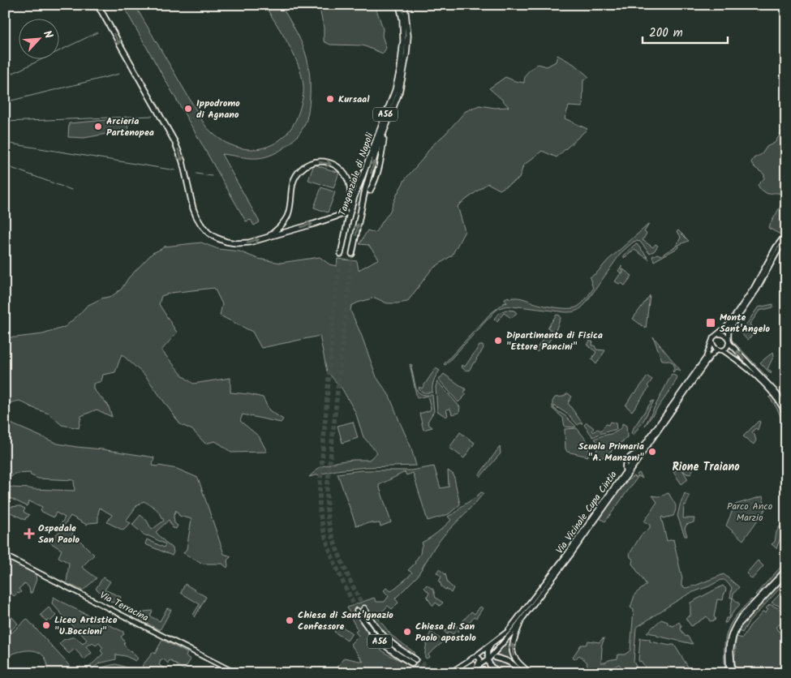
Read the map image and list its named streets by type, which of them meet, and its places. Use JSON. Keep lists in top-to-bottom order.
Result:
{
  "streets": {
    "highway": ["A56", "Tangenziale di Napoli"],
    "main road": ["Via Vicinale Cupa Cintia", "Via Terracina"]
  },
  "districts": ["Rione Traiano"],
  "parks": ["Parco Anco Marzio"],
  "places": {
    "other": [
      "Kursaal",
      "Ippodromo di Agnano",
      "Arcieria Partenopea",
      "Dipartimento di Fisica \"Ettore Pancini\"",
      "Scuola Primaria \"A. Manzoni\"",
      "Chiesa di Sant'Ignazio Confessore",
      "Liceo Artistico \"U.Boccioni\"",
      "Chiesa di San Paolo apostolo"
    ],
    "transit": ["Monte Sant'Angelo"],
    "health": ["Ospedale San Paolo"]
  },
  "scale_bar": "200 m",
  "north": "top right"
}
